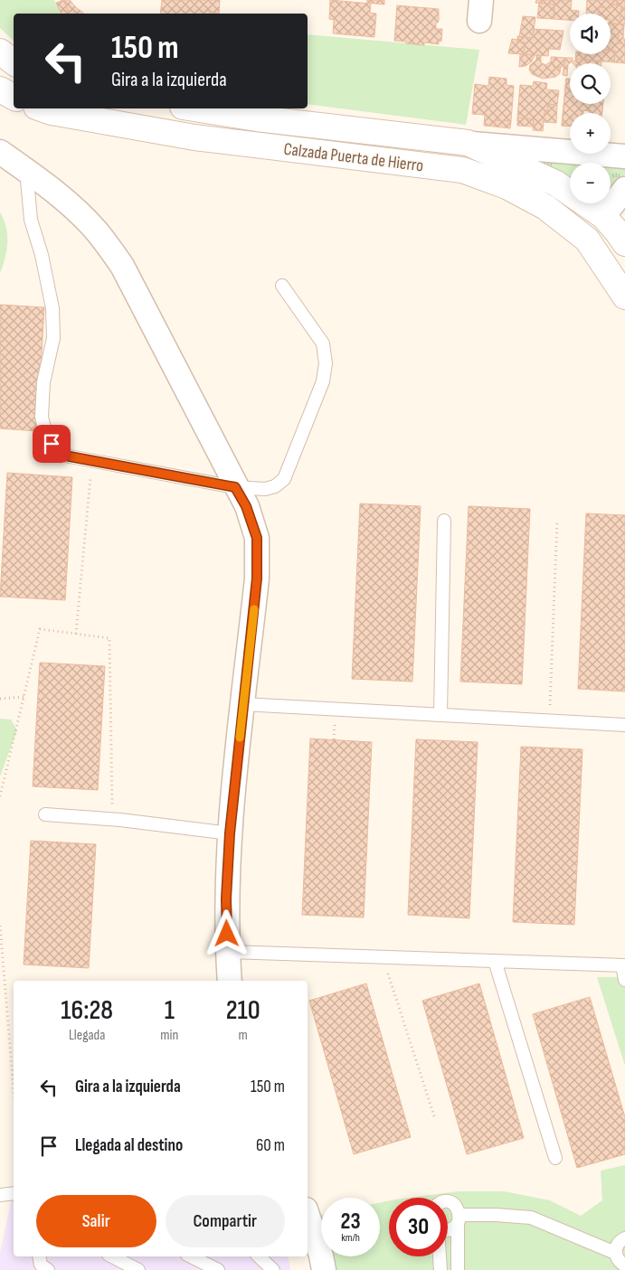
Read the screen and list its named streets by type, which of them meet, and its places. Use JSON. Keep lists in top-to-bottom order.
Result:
{
  "streets": {
    "street": ["Calzada Puerta de Hierro"]
  },
  "page": {
    "map_buttons": ["+", "−"],
    "turn": ["150 m", "Gira a la izquierda"],
    "eta": [
      "16:28",
      "Llegada",
      "1",
      "min",
      "210",
      "m"
    ],
    "list": [
      {
        "name": "Gira a la izquierda",
        "value": "150 m"
      },
      {
        "name": "Llegada al destino",
        "value": "60 m"
      }
    ],
    "buttons": ["Salir", "Compartir"],
    "speed": "23 km/h",
    "limit": "30"
  }
}
